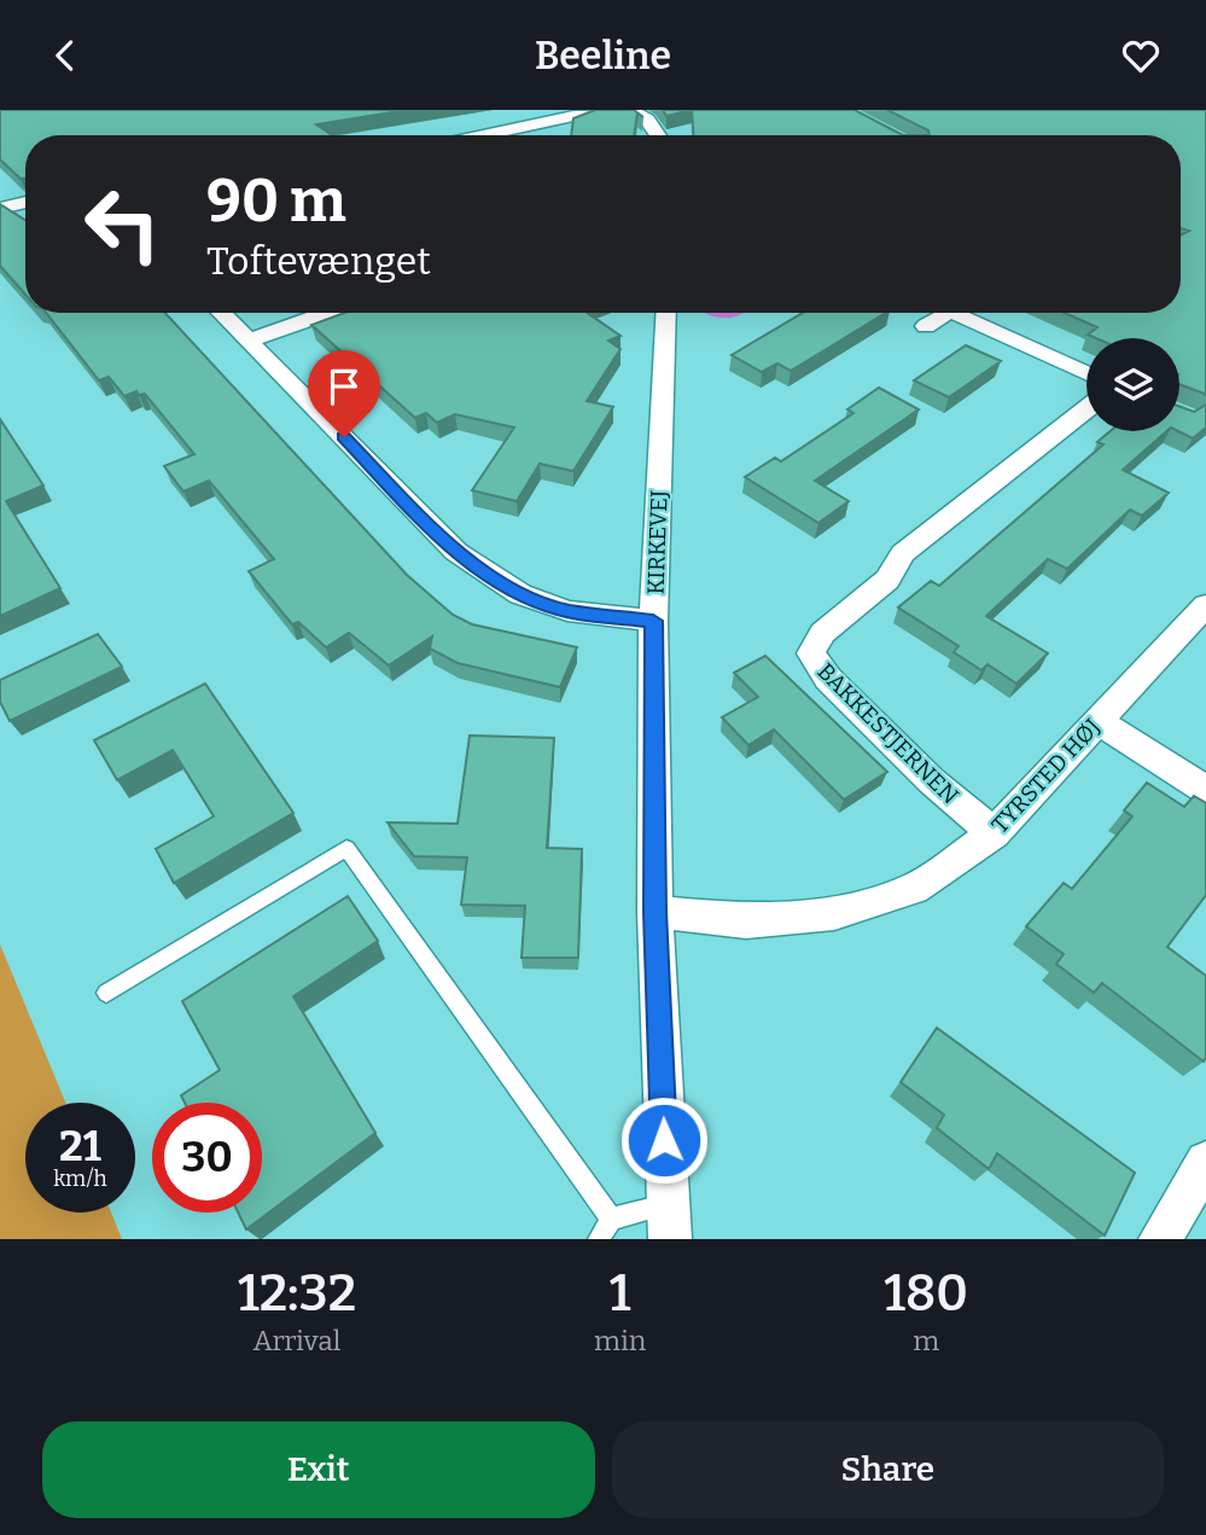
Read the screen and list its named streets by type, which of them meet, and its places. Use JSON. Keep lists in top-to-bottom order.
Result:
{
  "streets": {
    "street": ["KIRKEVEJ", "BAKKESTJERNEN", "TYRSTED HØJ"]
  },
  "crossings": [
    ["KIRKEVEJ", "TYRSTED HØJ"],
    ["BAKKESTJERNEN", "TYRSTED HØJ"]
  ],
  "page": {
    "header": "Beeline",
    "turn": ["90 m", "Toftevænget"],
    "speed": "21 km/h",
    "limit": "30",
    "eta": [
      "12:32",
      "Arrival",
      "1",
      "min",
      "180",
      "m"
    ],
    "buttons": ["Exit", "Share"]
  }
}
